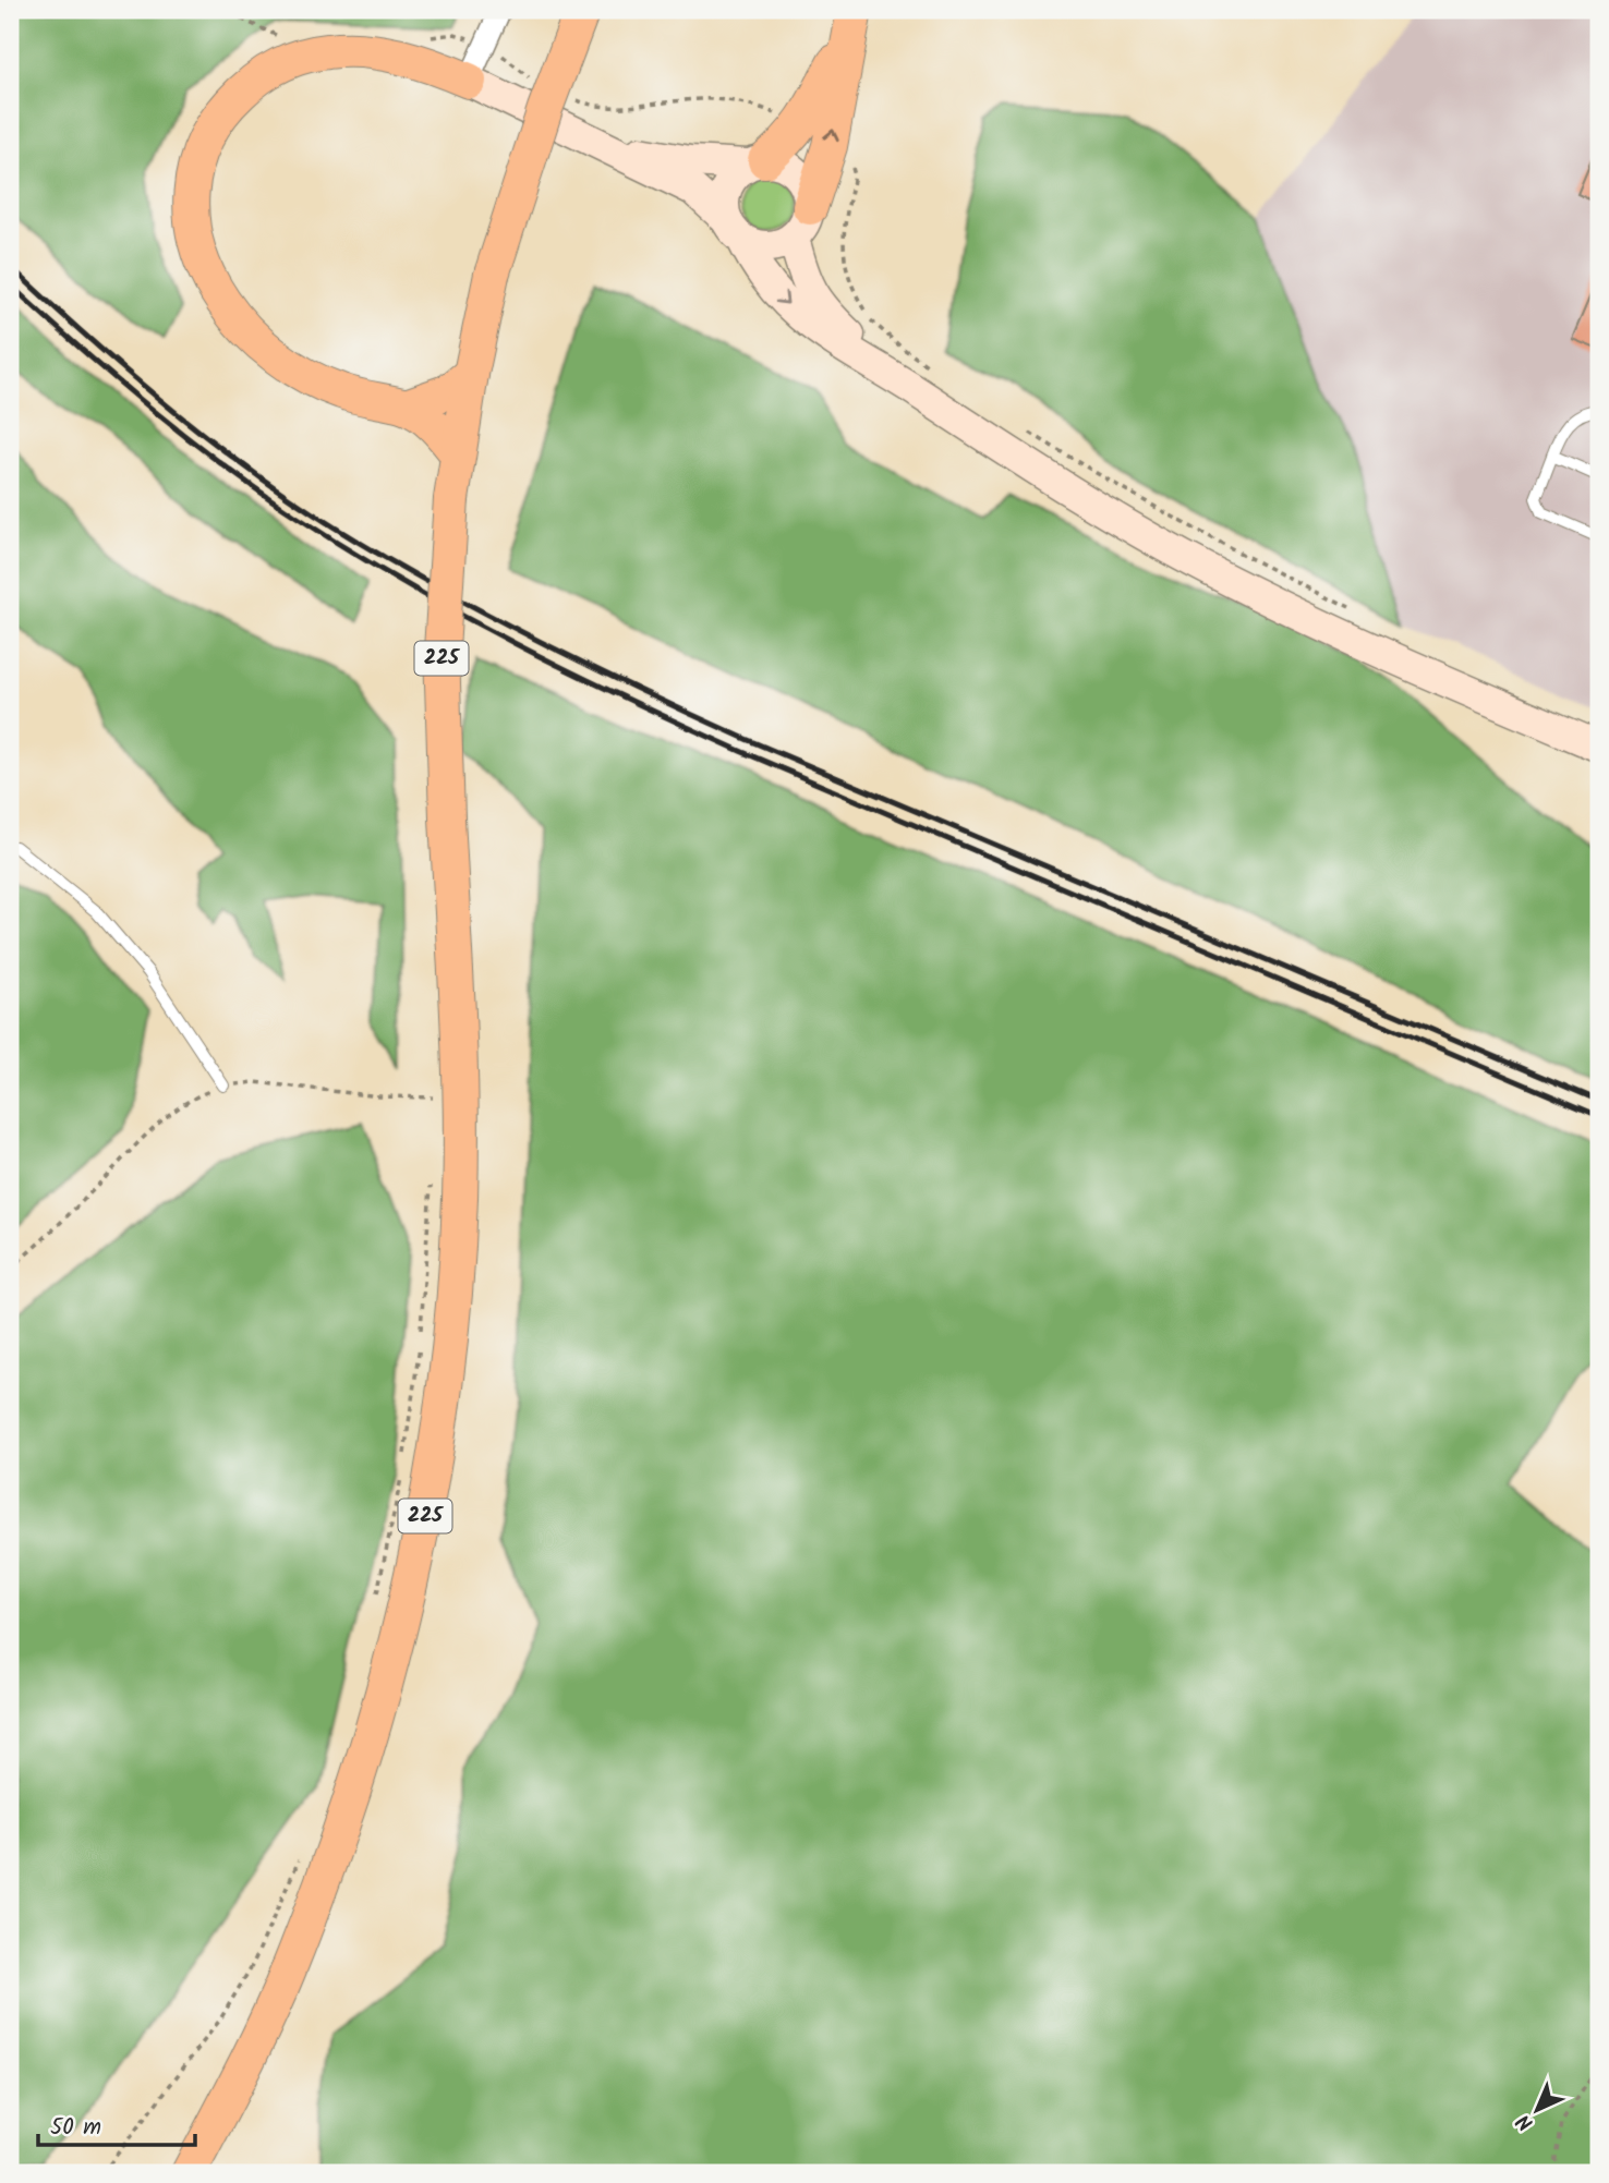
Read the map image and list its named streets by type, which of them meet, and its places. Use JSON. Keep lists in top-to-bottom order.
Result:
{
  "streets": {
    "main road": ["225"]
  },
  "scale_bar": "50 m",
  "north": "bottom left"
}
